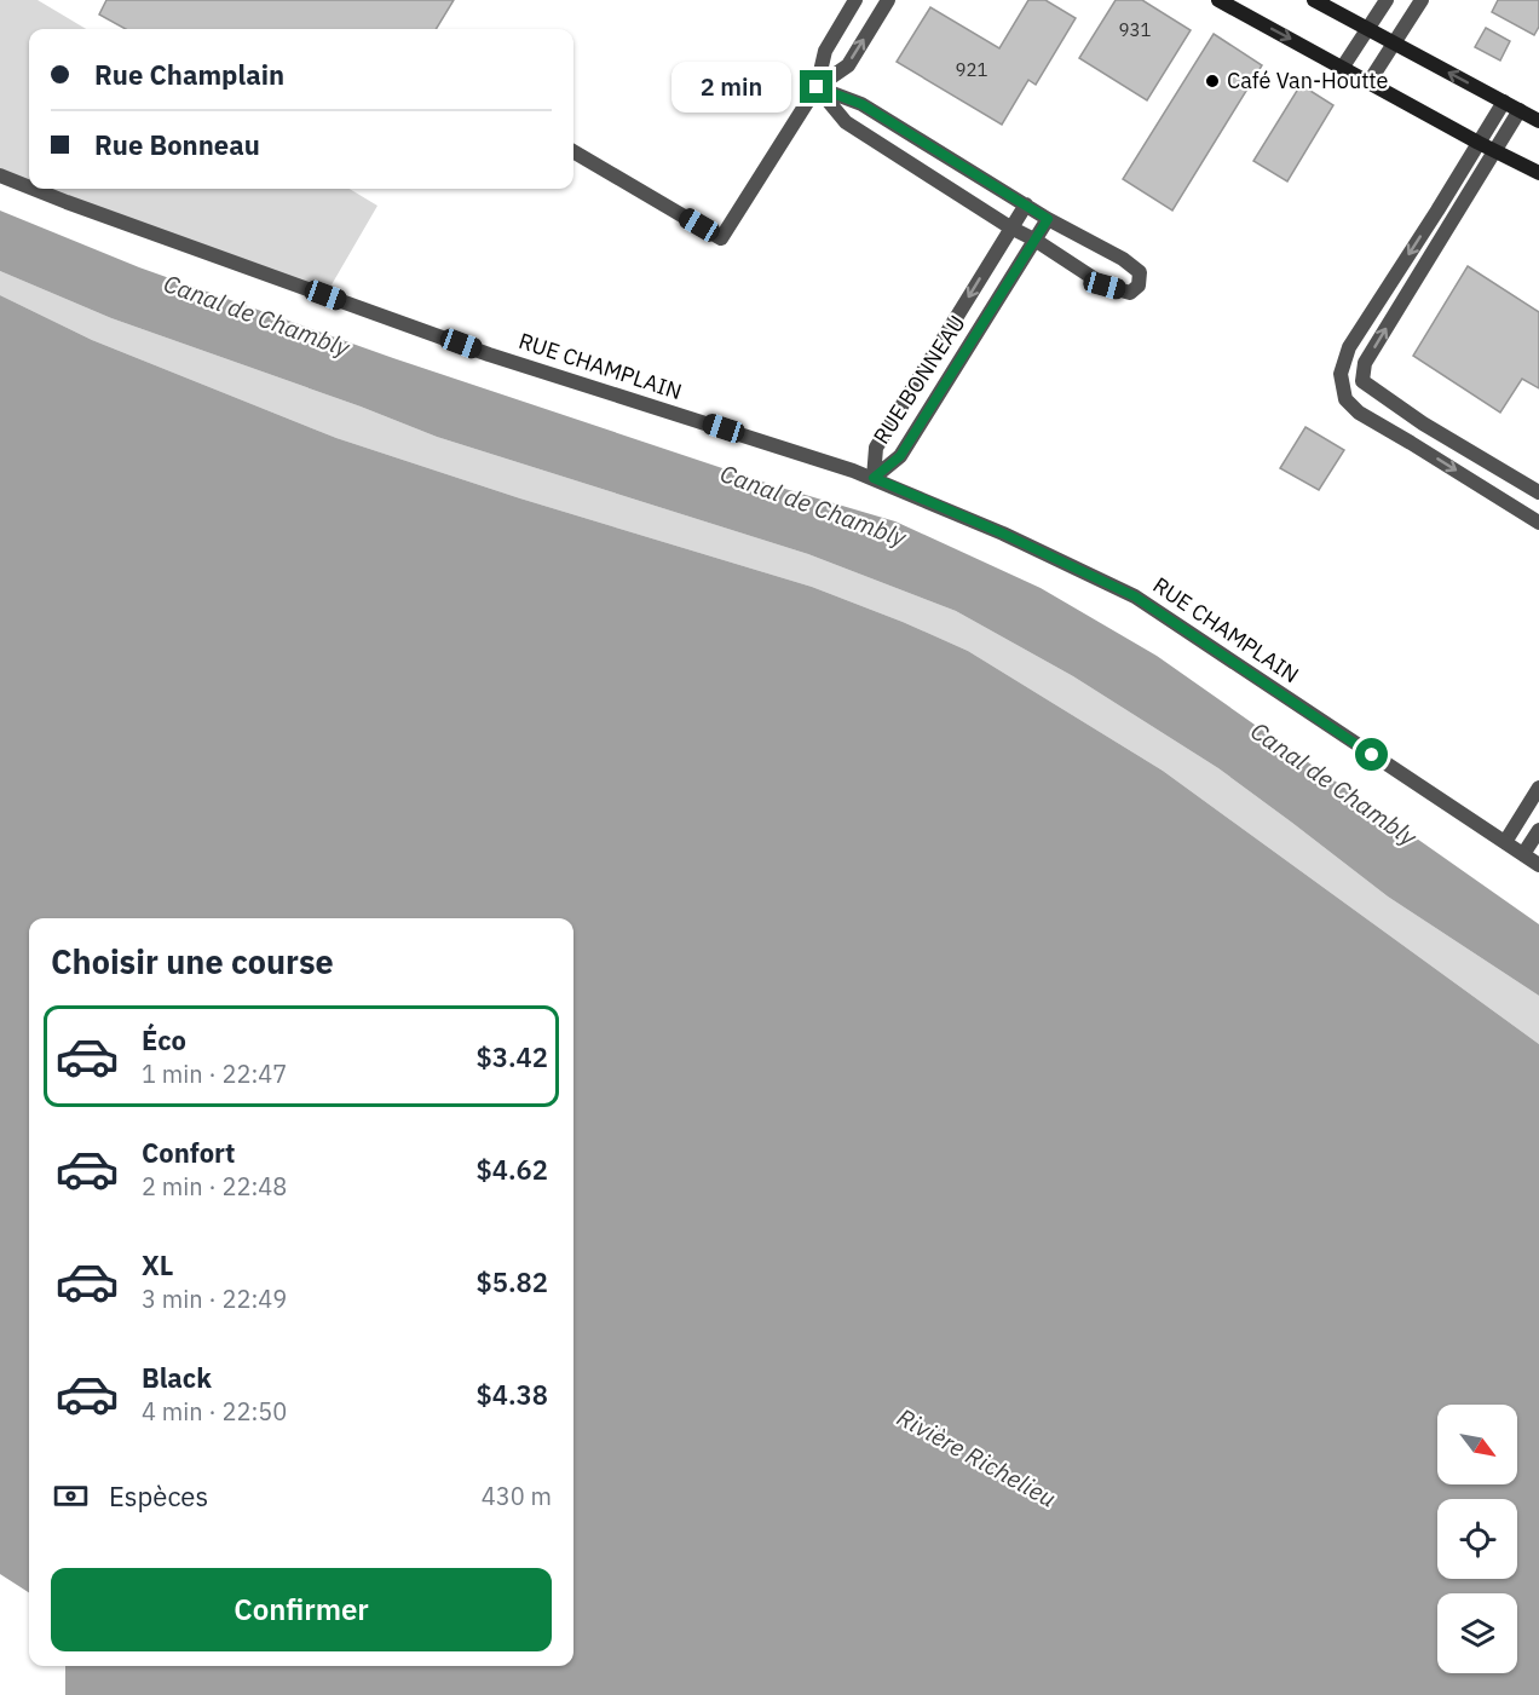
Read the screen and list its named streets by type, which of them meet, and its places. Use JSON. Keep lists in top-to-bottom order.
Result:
{
  "streets": {
    "street": ["RUE CHAMPLAIN", "RUE BONNEAU"]
  },
  "crossings": [
    ["RUE CHAMPLAIN", "RUE BONNEAU"]
  ],
  "water": ["Canal de Chambly", "Rivière Richelieu"],
  "places": ["Café Van-Houtte"],
  "house_numbers": ["931", "921"],
  "north": "bottom right",
  "page": {
    "banner": ["Rue Champlain", "Rue Bonneau"],
    "bubble": "2 min",
    "heading": "Choisir une course",
    "list": [
      {
        "name": "Éco",
        "note": "1 min · 22:47",
        "value": "$3.42"
      },
      {
        "name": "Confort",
        "note": "2 min · 22:48",
        "value": "$4.62"
      },
      {
        "name": "XL",
        "note": "3 min · 22:49",
        "value": "$5.82"
      },
      {
        "name": "Black",
        "note": "4 min · 22:50",
        "value": "$4.38"
      }
    ],
    "pay": ["Espèces", "430 m"],
    "buttons": "Confirmer"
  }
}
